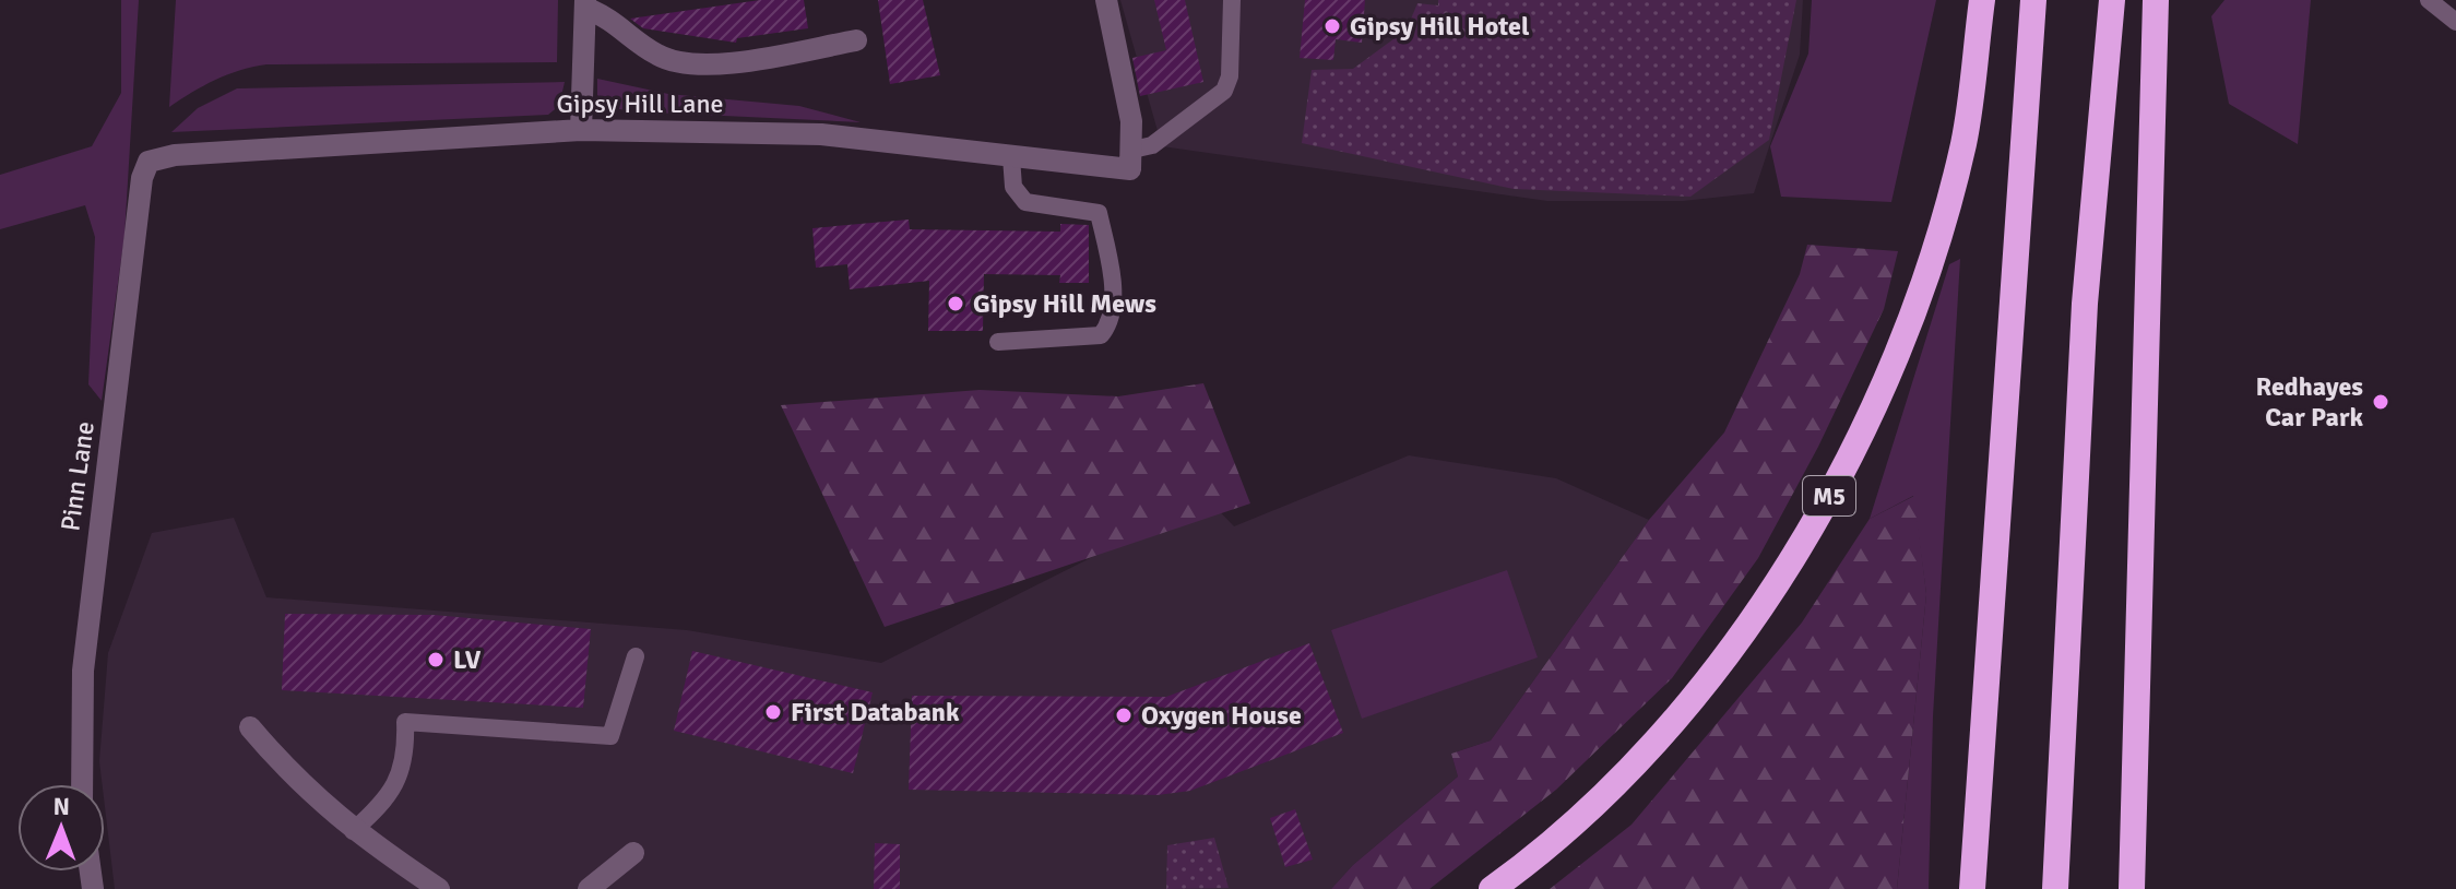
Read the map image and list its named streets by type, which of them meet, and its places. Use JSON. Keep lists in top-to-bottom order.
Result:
{
  "streets": {
    "highway": ["M5"],
    "street": ["Gipsy Hill Lane", "Pinn Lane"]
  },
  "crossings": [
    ["Gipsy Hill Lane", "Pinn Lane"]
  ],
  "places": [
    "Gipsy Hill Hotel",
    "Gipsy Hill Mews",
    "Redhayes Car Park",
    "LV",
    "First Databank",
    "Oxygen House"
  ],
  "north": "top"
}
